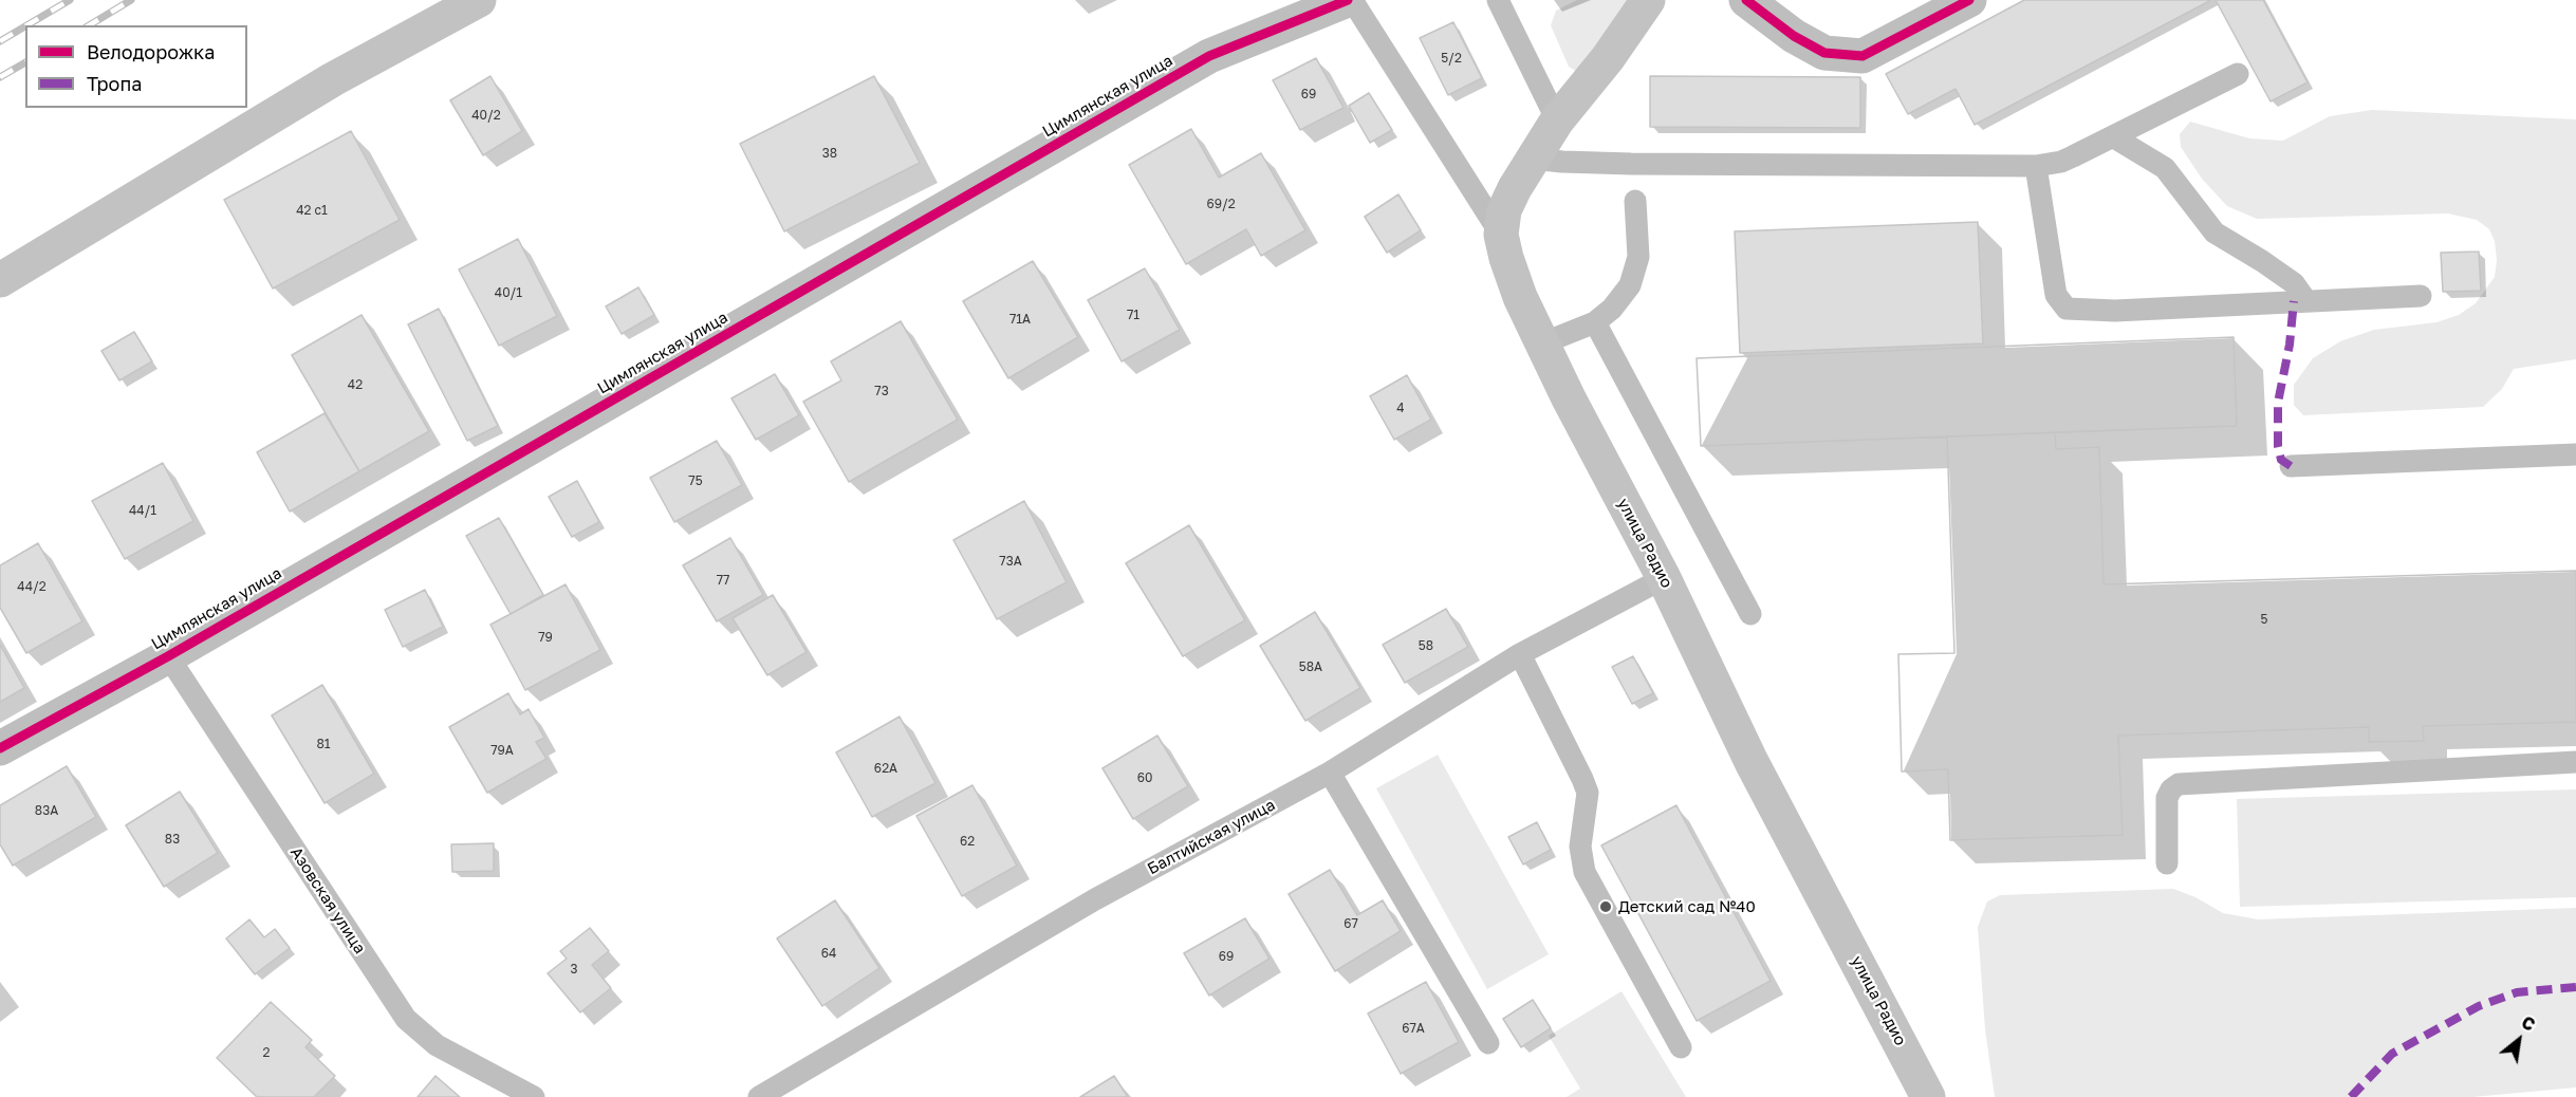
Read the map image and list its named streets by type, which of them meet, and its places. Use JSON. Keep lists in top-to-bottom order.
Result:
{
  "streets": {
    "main road": ["улица Радио"],
    "street": ["Цимлянская улица"],
    "lane": ["Балтийская улица", "Азовская улица"]
  },
  "crossings": [
    ["Цимлянская улица", "Азовская улица"],
    ["улица Радио", "Балтийская улица"]
  ],
  "places": ["Детский сад №40"],
  "house_numbers": [
    "5/2",
    "69",
    "40/2",
    "38",
    "69/2",
    "42 с1",
    "40/1",
    "71",
    "71А",
    "42",
    "73",
    "4",
    "75",
    "44/1",
    "73А",
    "77",
    "44/2",
    "5",
    "79",
    "58",
    "58А",
    "81",
    "79А",
    "62А",
    "60",
    "83А",
    "83",
    "62",
    "67",
    "64",
    "69",
    "3",
    "67А",
    "2"
  ],
  "legend": ["Велодорожка", "Тропа"],
  "north": "top right"
}
